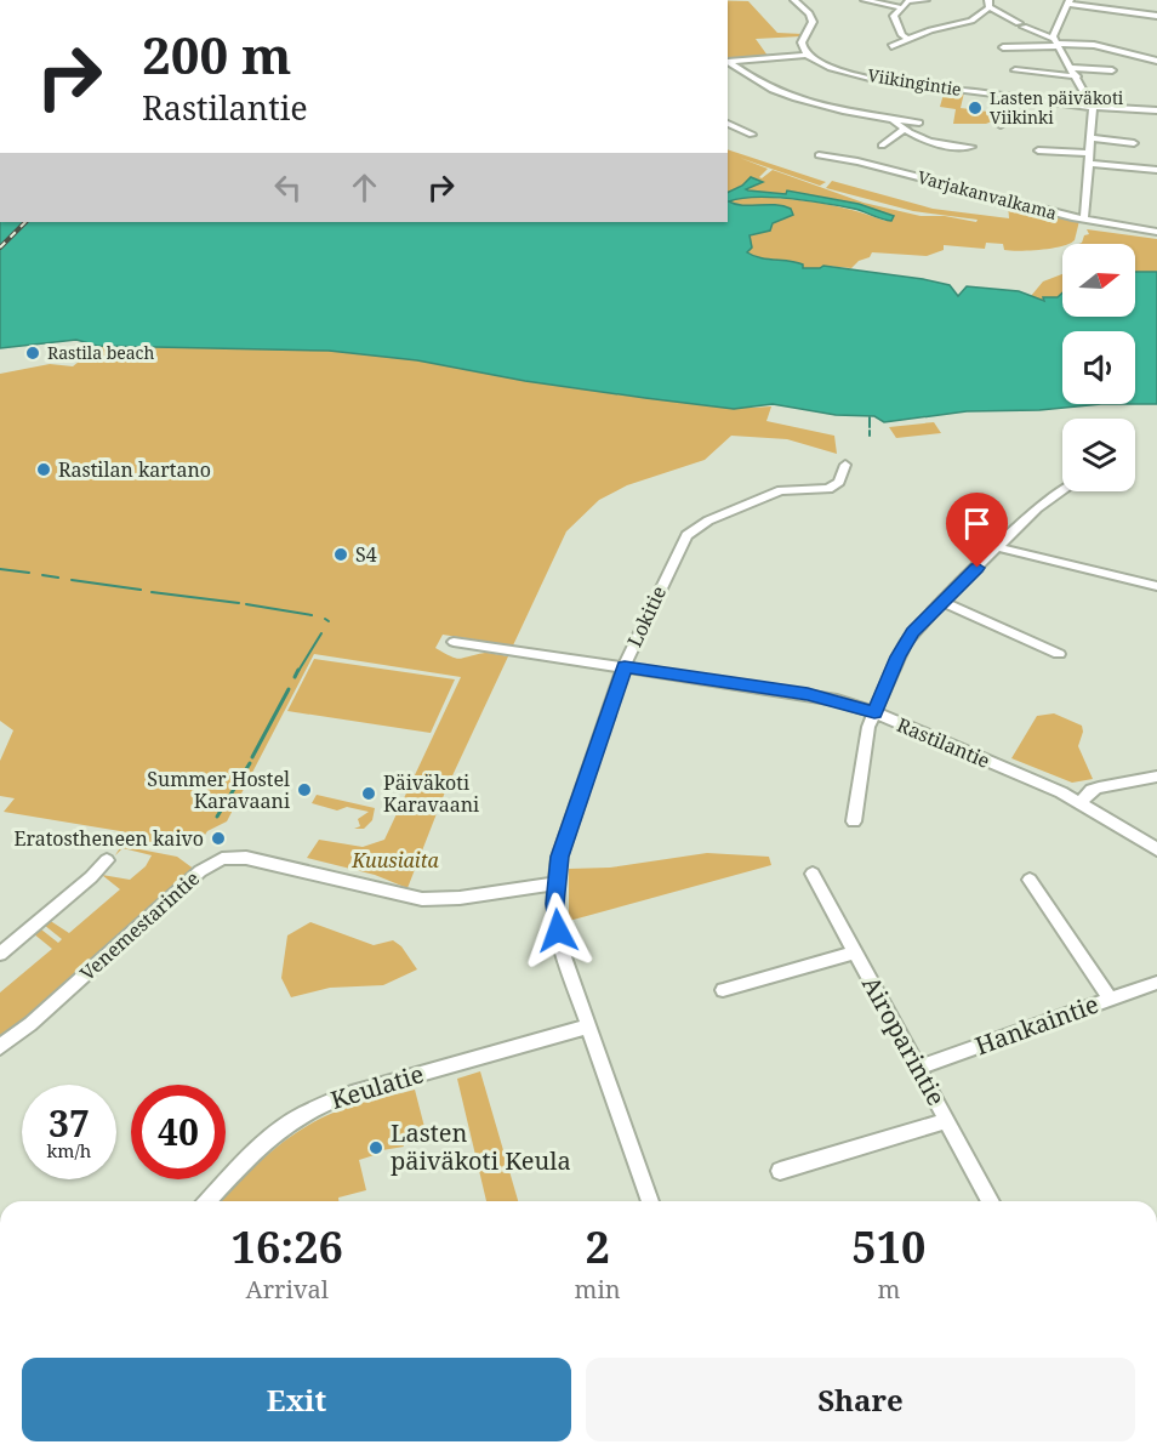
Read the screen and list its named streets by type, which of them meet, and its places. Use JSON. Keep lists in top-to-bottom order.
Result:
{
  "streets": {
    "street": [
      "Viikingintie",
      "Varjakanvalkama",
      "Lokitie",
      "Rastilantie",
      "Venemestarintie",
      "Hankaintie",
      "Airoparintie",
      "Keulatie"
    ]
  },
  "crossings": [
    ["Lokitie", "Rastilantie"],
    ["Lokitie", "Venemestarintie"],
    ["Lokitie", "Keulatie"],
    ["Hankaintie", "Airoparintie"]
  ],
  "parks": ["Kuusiaita"],
  "places": [
    "Lasten päiväkoti Viikinki",
    "Rastila beach",
    "Rastilan kartano",
    "S4",
    "Summer Hostel Karavaani",
    "Päiväkoti Karavaani",
    "Eratostheneen kaivo",
    "Lasten päiväkoti Keula"
  ],
  "north": "right",
  "page": {
    "turn": ["200 m", "Rastilantie"],
    "speed": "37 km/h",
    "limit": "40",
    "eta": [
      "16:26",
      "Arrival",
      "2",
      "min",
      "510",
      "m"
    ],
    "buttons": ["Exit", "Share"]
  }
}
